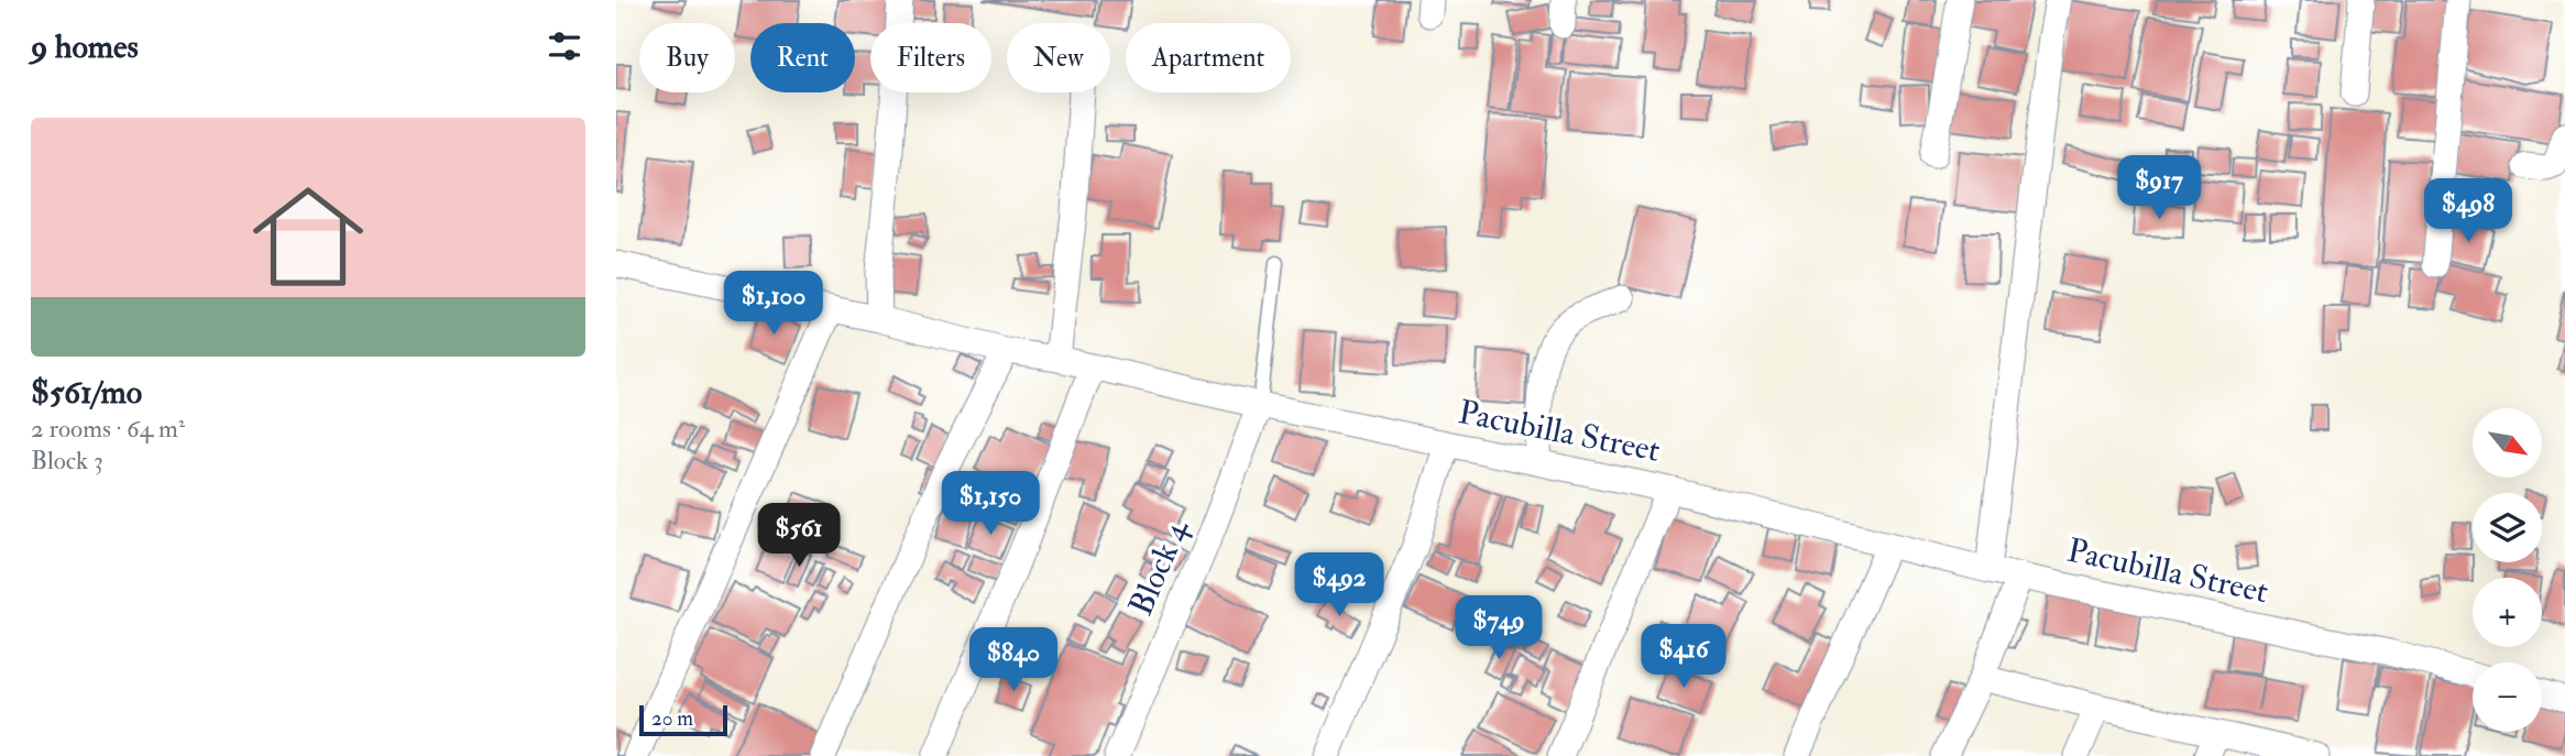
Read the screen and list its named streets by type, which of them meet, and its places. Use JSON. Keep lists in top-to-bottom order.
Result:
{
  "streets": {
    "street": ["Pacubilla Street", "Block 4"]
  },
  "crossings": [
    ["Pacubilla Street", "Block 4"]
  ],
  "scale_bar": "20 m",
  "north": "bottom right",
  "page": {
    "heading": "9 homes",
    "chip": [
      "Buy",
      "Rent",
      "Filters",
      "New",
      "Apartment"
    ],
    "list": [
      {
        "name": "$561/mo",
        "note": "2 rooms · 64 m² · Block 3"
      }
    ],
    "price": [
      "$917",
      "$498",
      "$1,100",
      "$1,150",
      "$561",
      "$492",
      "$749",
      "$416",
      "$840"
    ],
    "map_buttons": ["+", "−"],
    "scale": "20 m"
  }
}
